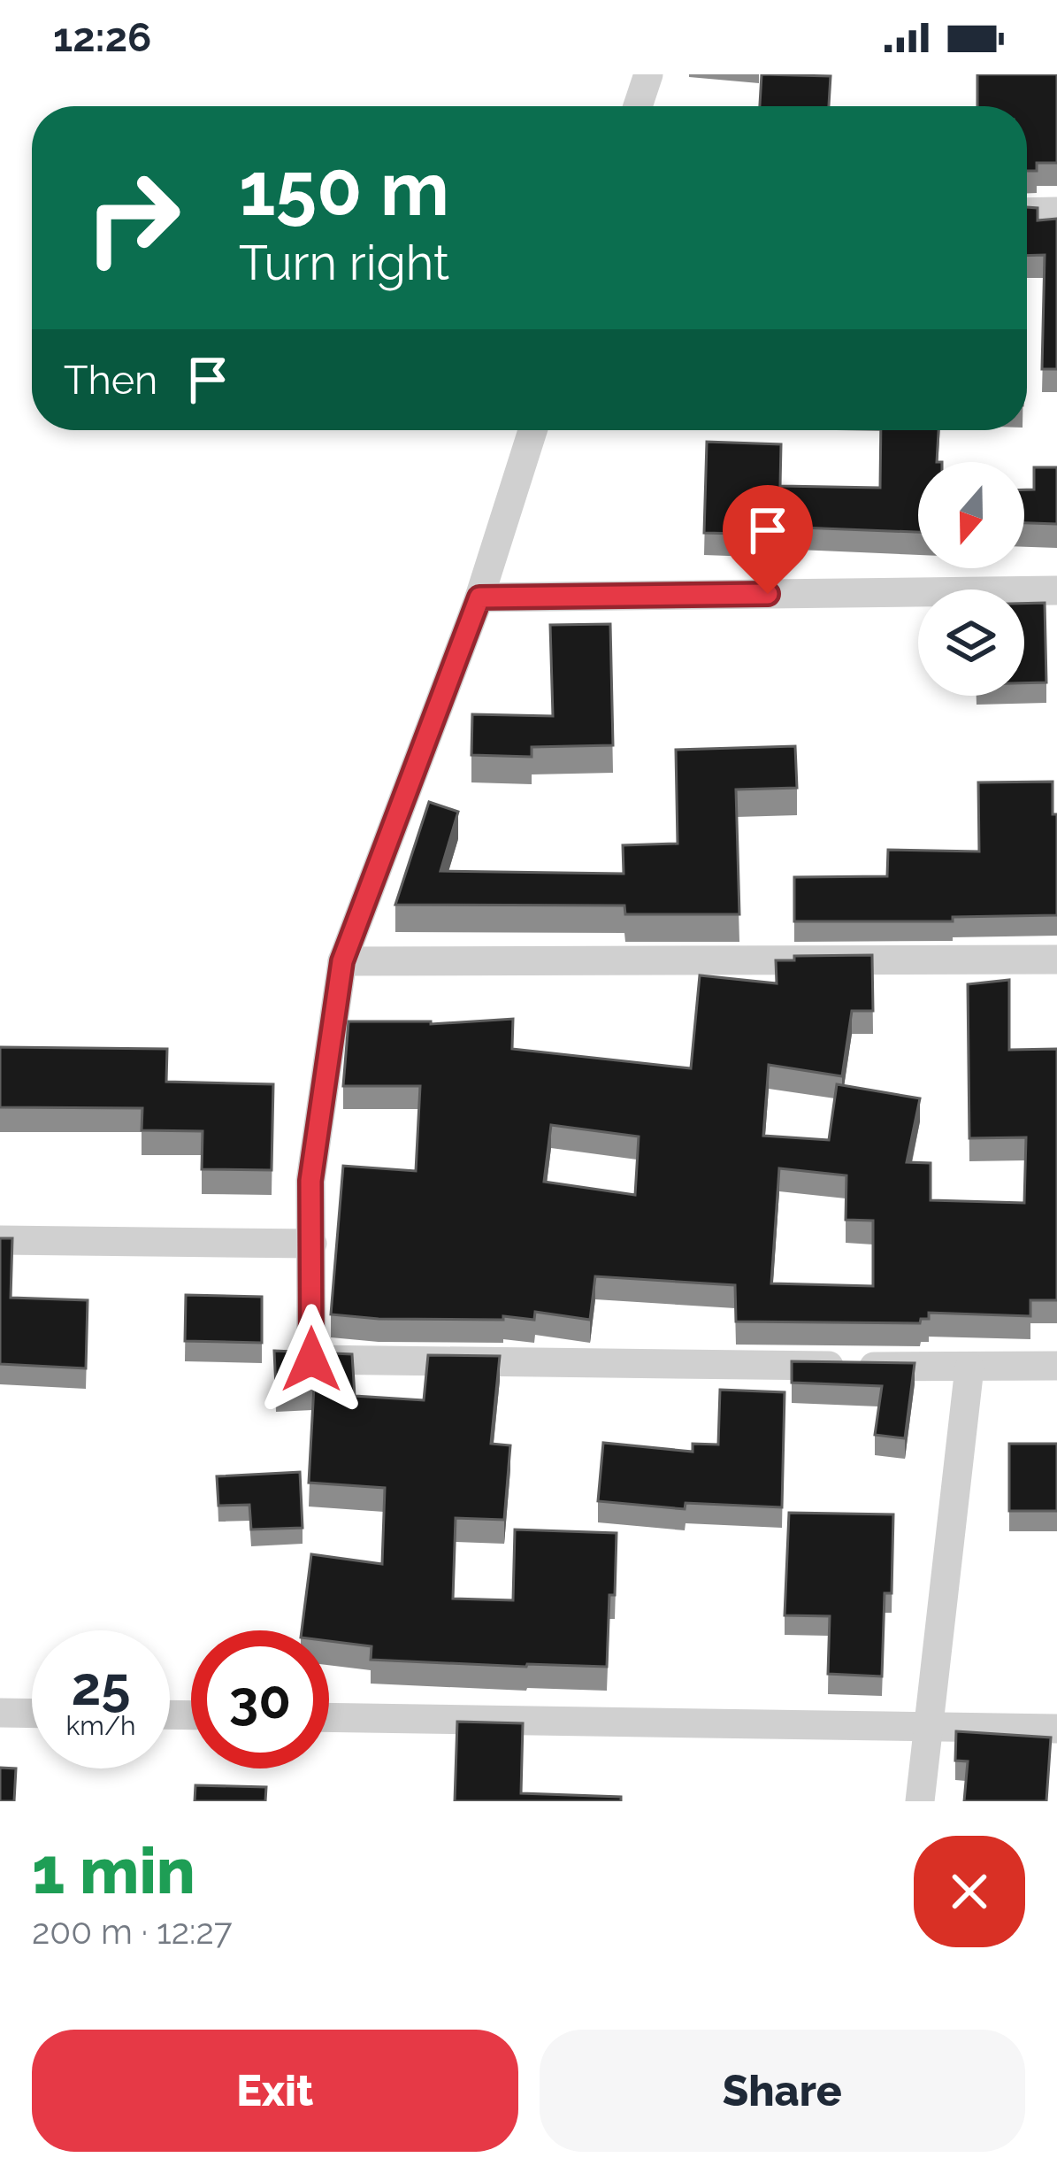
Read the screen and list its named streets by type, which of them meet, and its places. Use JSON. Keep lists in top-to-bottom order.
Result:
{
  "north": "bottom",
  "page": {
    "status": "12:26",
    "turn": ["150 m", "Turn right"],
    "then": "Then",
    "speed": "25 km/h",
    "limit": "30",
    "heading": ["1 min", "200 m · 12:27"],
    "buttons": ["Exit", "Share"]
  }
}
